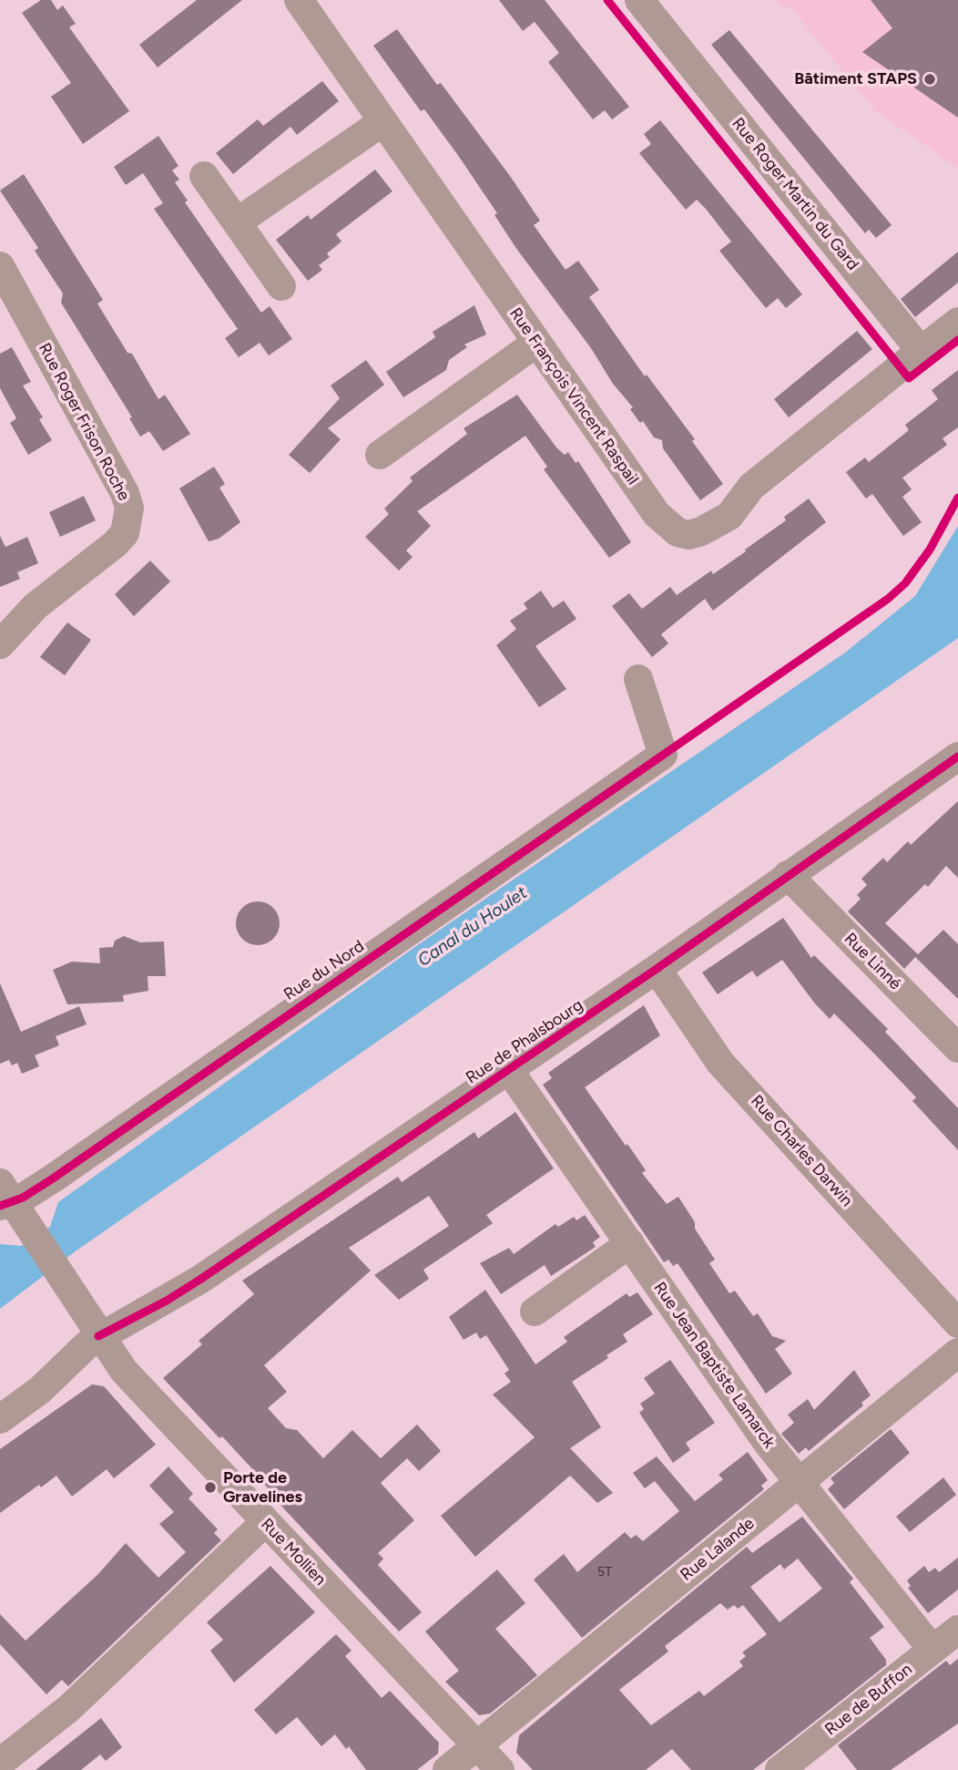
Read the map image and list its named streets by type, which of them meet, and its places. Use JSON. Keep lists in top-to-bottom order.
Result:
{
  "streets": {
    "street": [
      "Rue Roger Martin du Gard",
      "Rue François Vincent Raspail",
      "Rue Roger Frison Roche",
      "Rue Linné",
      "Rue du Nord",
      "Rue de Phalsbourg",
      "Rue Charles Darwin",
      "Rue Jean Baptiste Lamarck",
      "Rue Lalande",
      "Rue Mollien",
      "Rue de Buffon"
    ]
  },
  "crossings": [
    ["Rue Roger Martin du Gard", "Rue François Vincent Raspail"],
    ["Rue Linné", "Rue de Phalsbourg"],
    ["Rue du Nord", "Rue Mollien"],
    ["Rue de Phalsbourg", "Rue Charles Darwin"],
    ["Rue de Phalsbourg", "Rue Jean Baptiste Lamarck"],
    ["Rue de Phalsbourg", "Rue Mollien"],
    ["Rue Jean Baptiste Lamarck", "Rue Lalande"],
    ["Rue Jean Baptiste Lamarck", "Rue de Buffon"],
    ["Rue Lalande", "Rue Mollien"]
  ],
  "water": ["Canal du Houlet"],
  "places": ["Bâtiment STAPS", "Porte de Gravelines"],
  "house_numbers": ["5T"]
}
